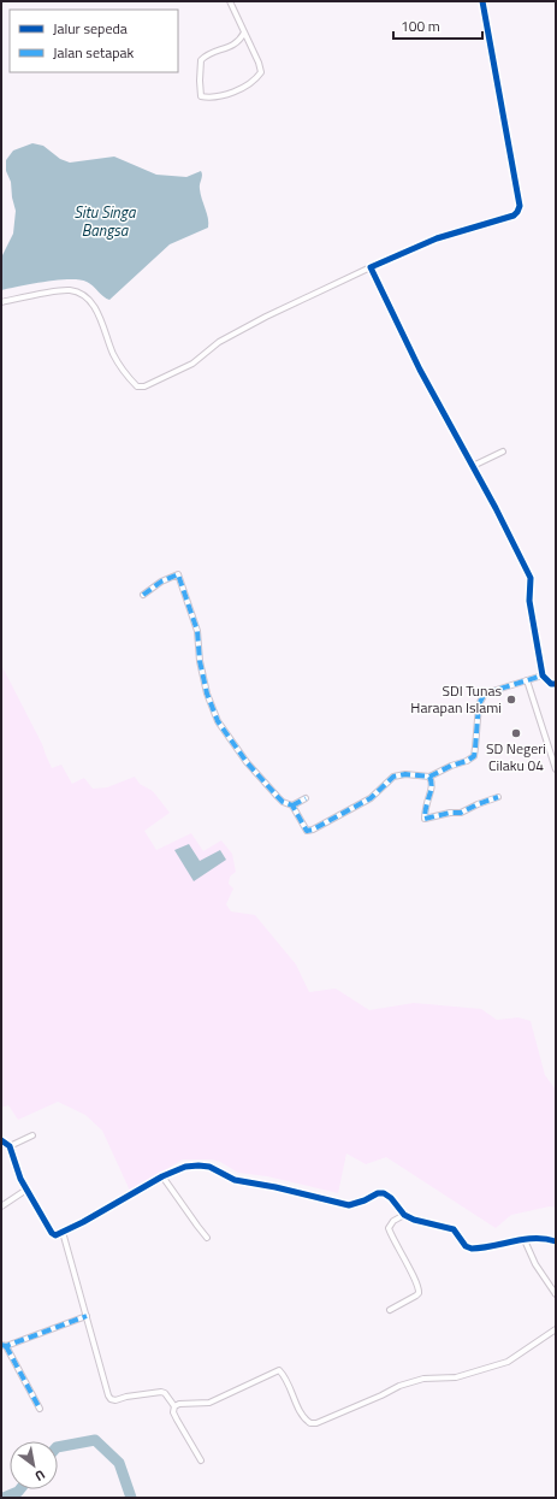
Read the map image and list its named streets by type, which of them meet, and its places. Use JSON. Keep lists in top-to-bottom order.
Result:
{
  "water": ["Situ Singa Bangsa"],
  "places": ["SDI Tunas Harapan Islami", "SD Negeri Cilaku 04"],
  "legend": ["Jalur sepeda", "Jalan setapak"],
  "scale_bar": "100 m",
  "north": "bottom right"
}
